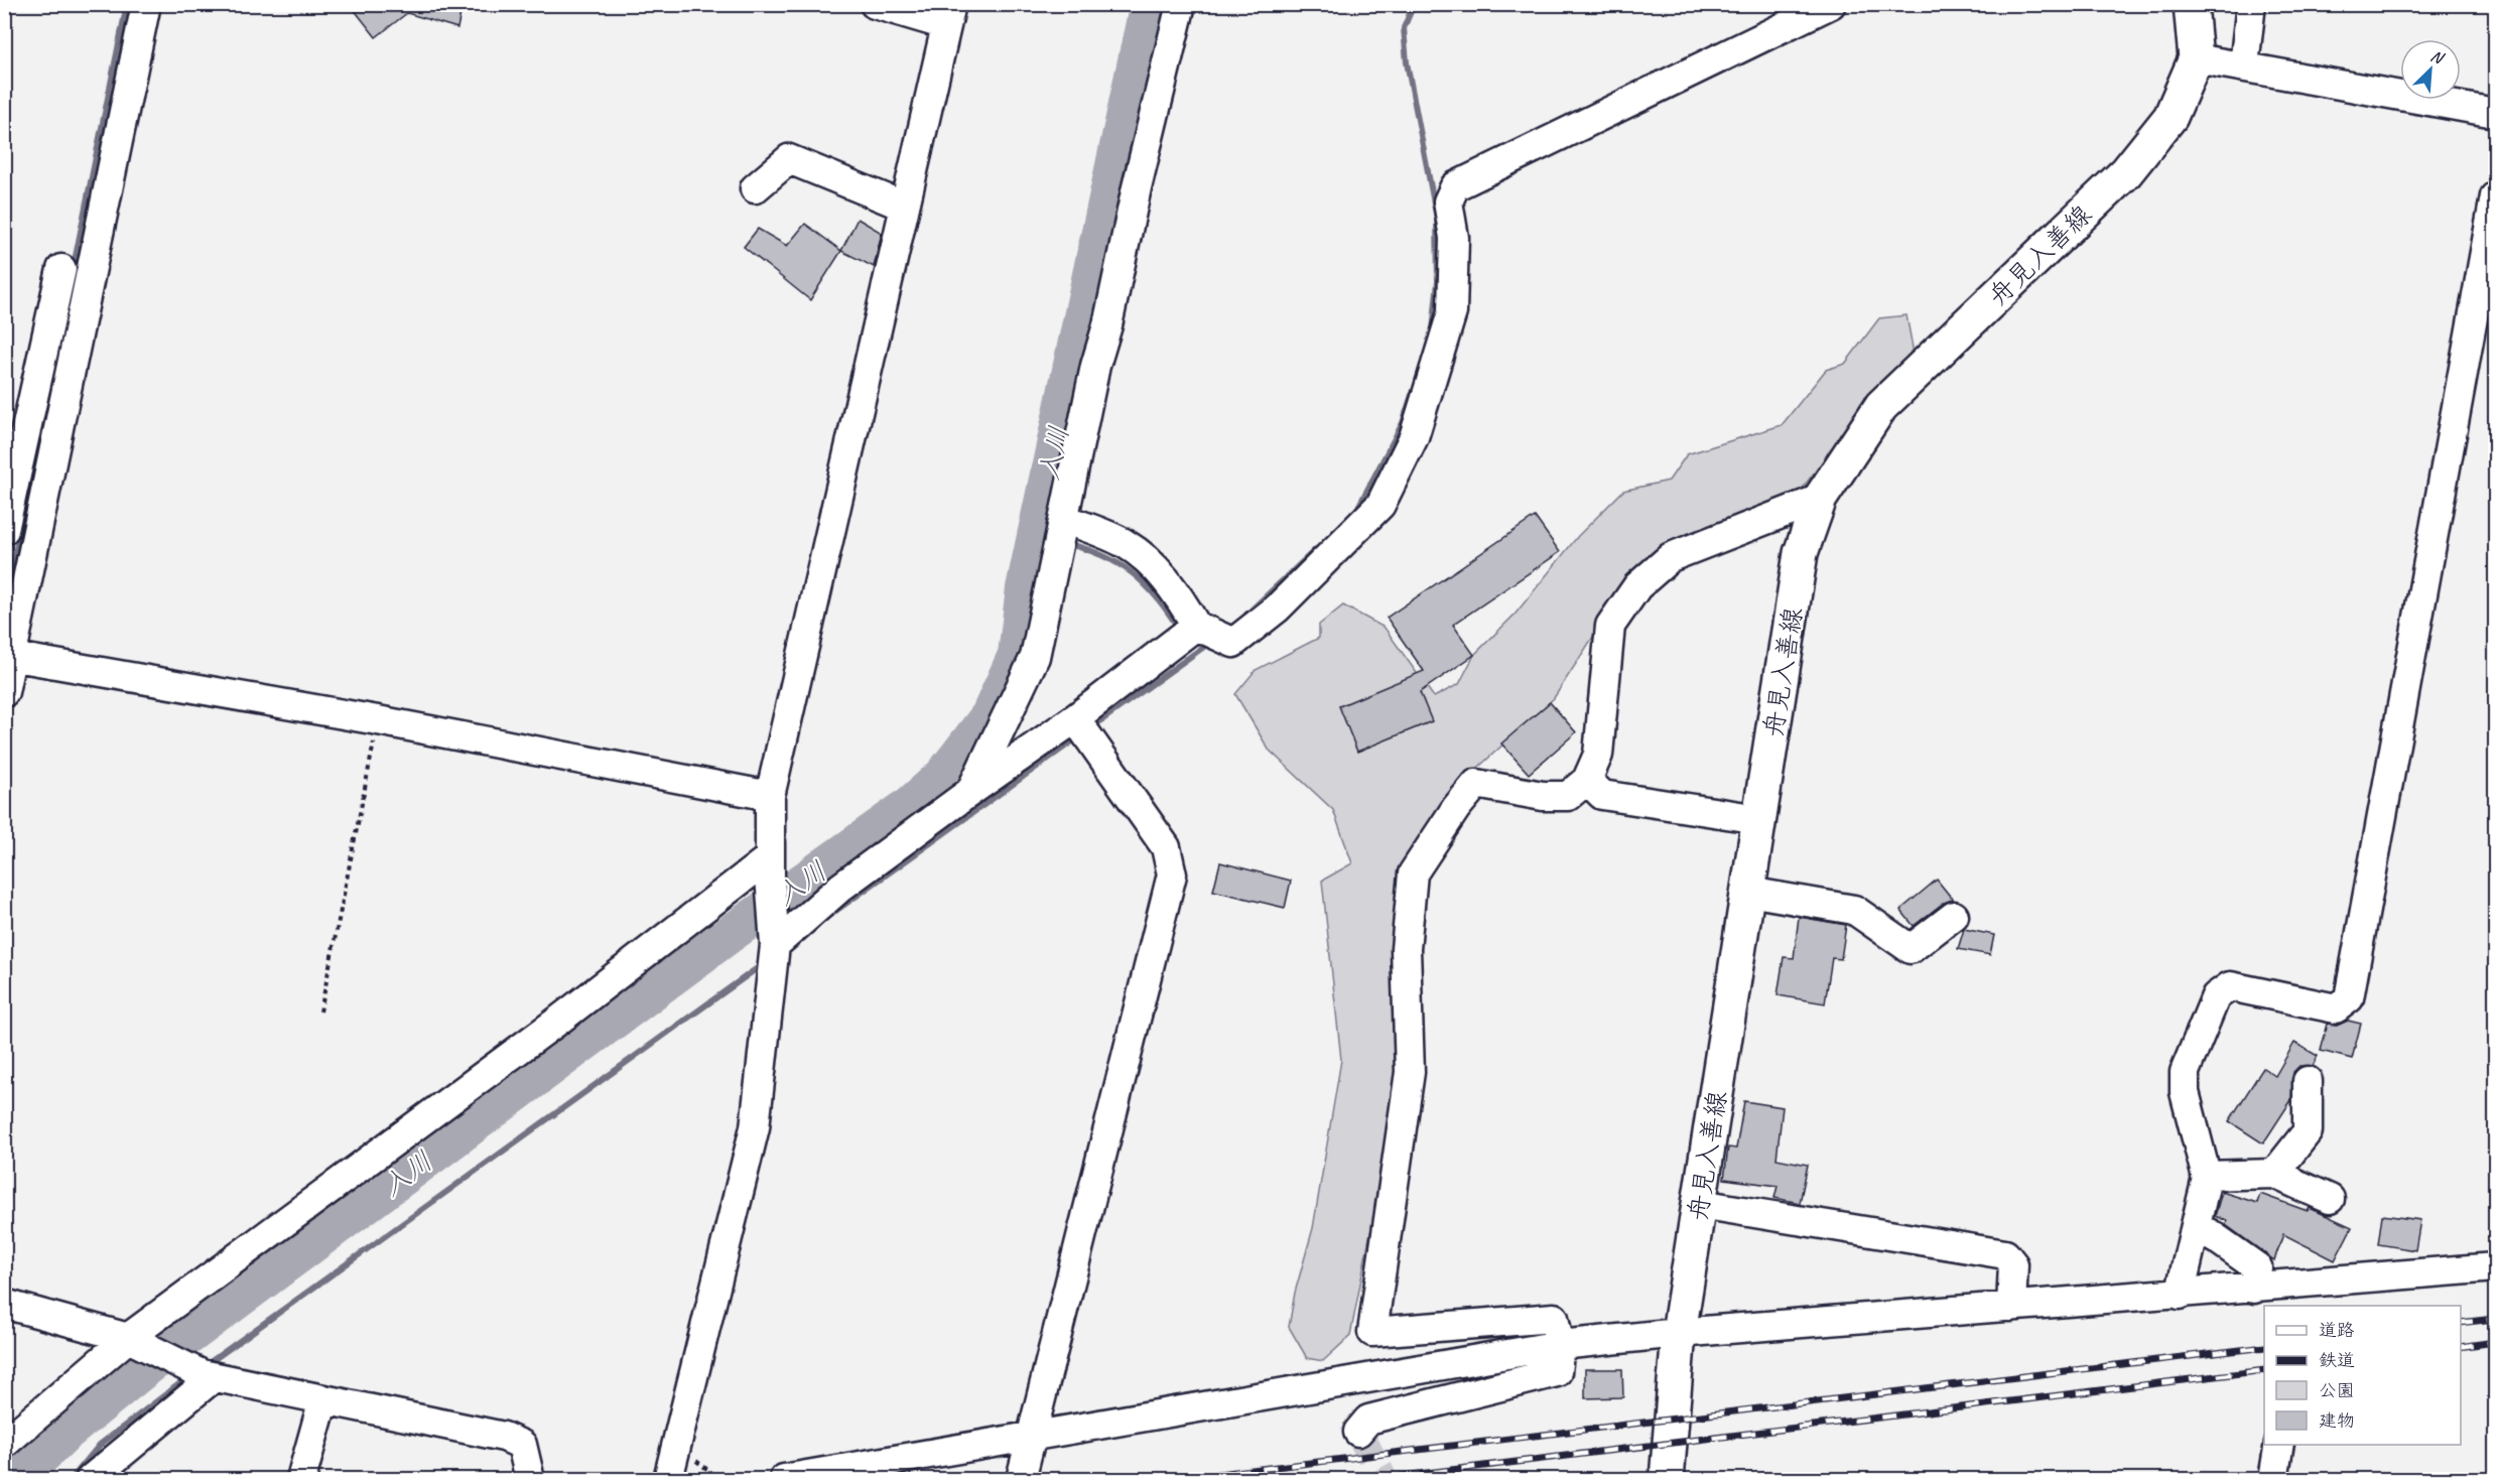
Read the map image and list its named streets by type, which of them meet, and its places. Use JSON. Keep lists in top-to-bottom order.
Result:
{
  "streets": {
    "main road": ["舟見入善線"]
  },
  "water": ["入川"],
  "legend": [
    "道路",
    "鉄道",
    "公園",
    "建物"
  ],
  "north": "top right"
}
